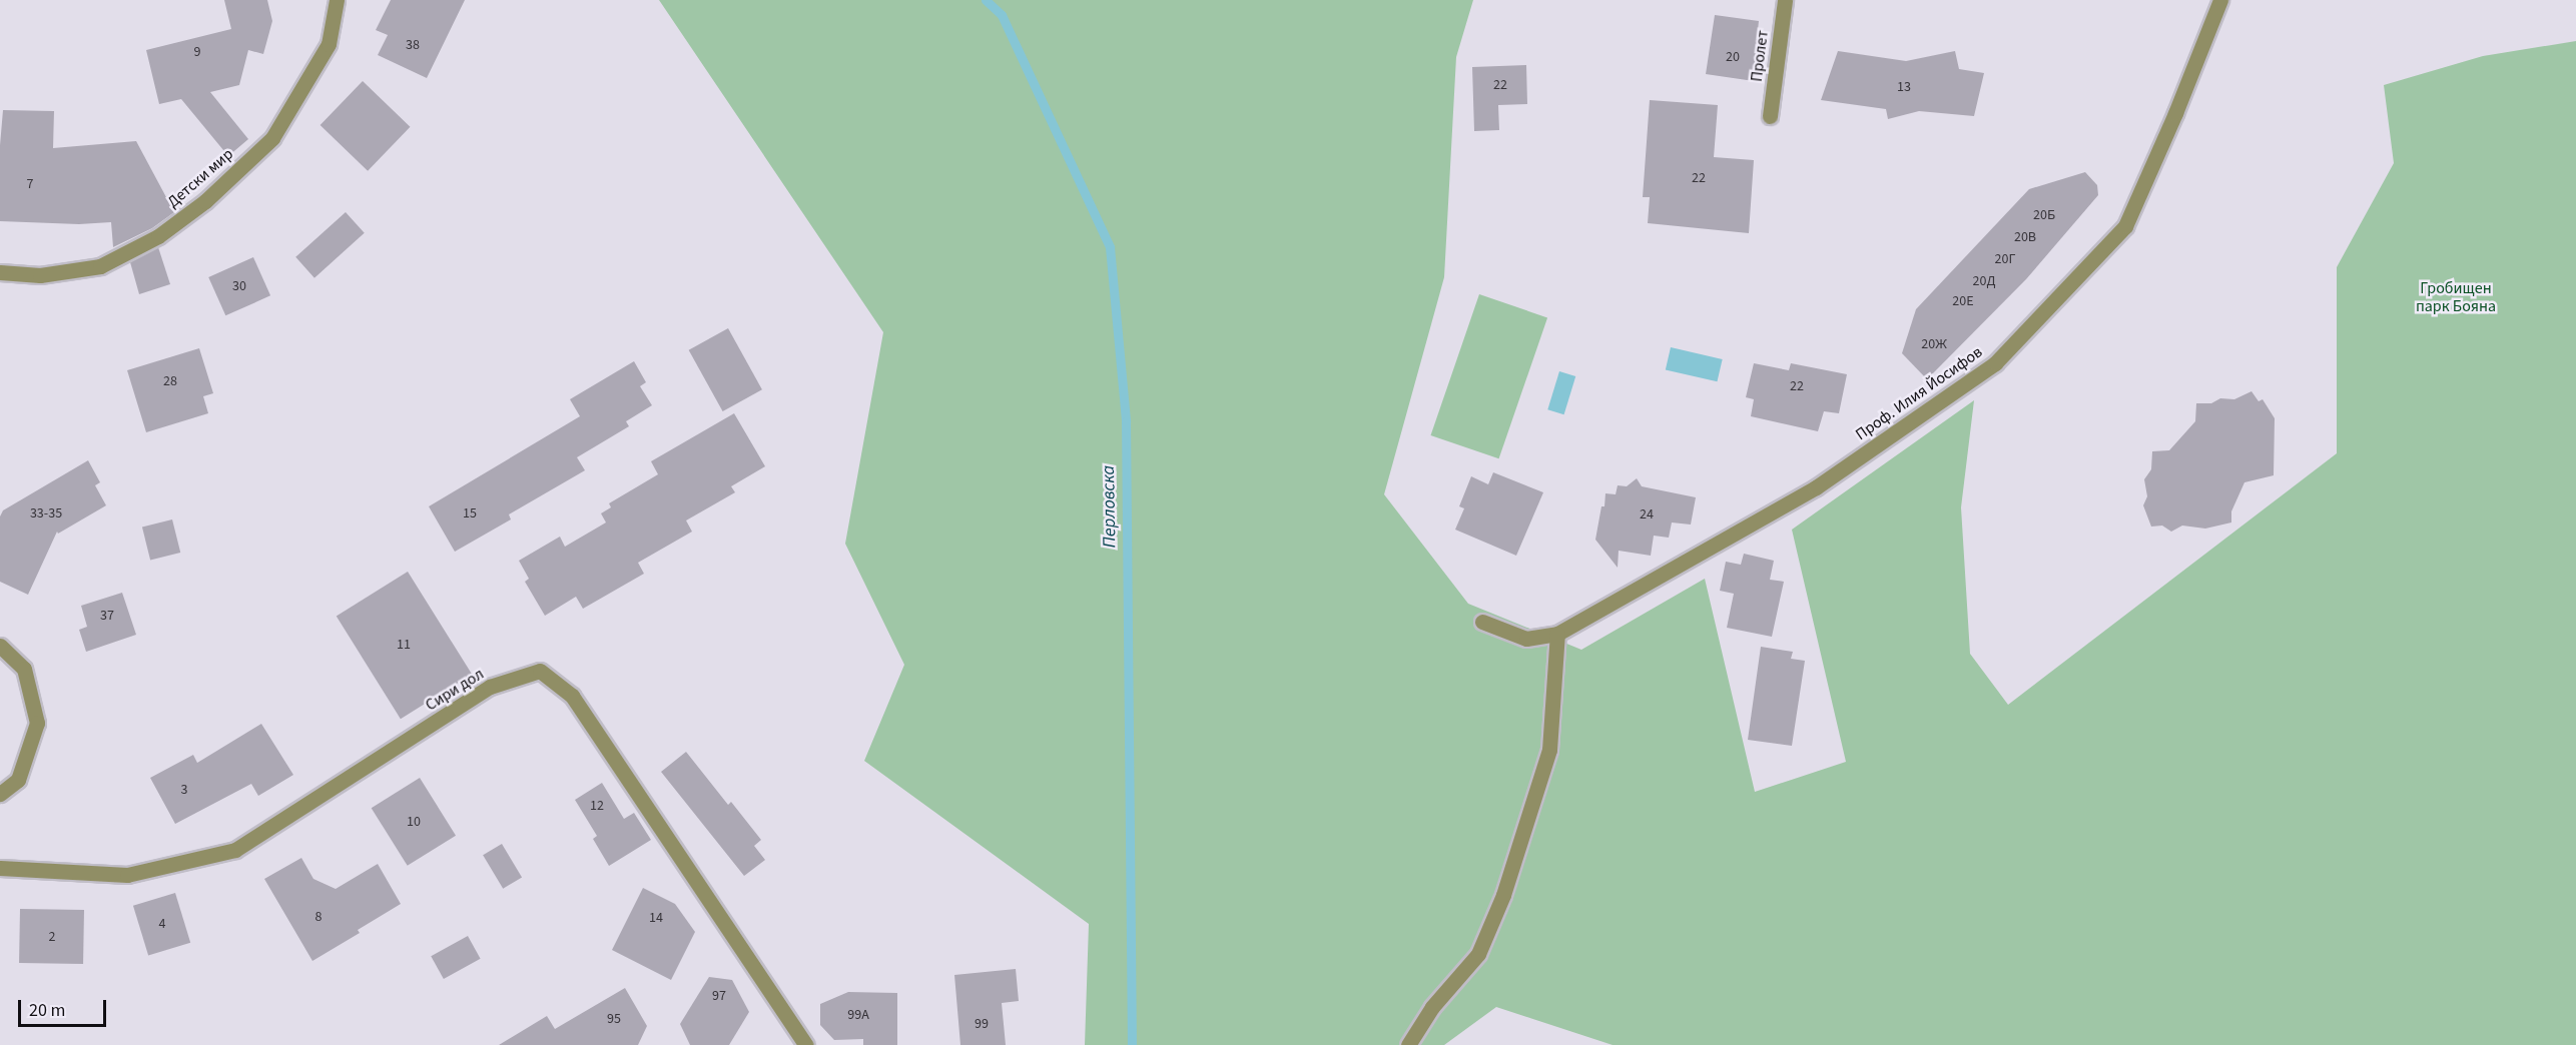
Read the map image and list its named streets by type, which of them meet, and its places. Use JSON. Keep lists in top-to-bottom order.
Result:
{
  "streets": {
    "street": [
      "Пролет",
      "Детски мир",
      "Проф. Илия Йосифов",
      "Сири дол"
    ]
  },
  "water": ["Перловска"],
  "parks": ["Гробищен парк Бояна"],
  "house_numbers": [
    "38",
    "9",
    "20",
    "22",
    "13",
    "22",
    "7",
    "20Б",
    "20В",
    "20Г",
    "20Д",
    "30",
    "20Е",
    "20Ж",
    "28",
    "22",
    "33-35",
    "15",
    "24",
    "37",
    "11",
    "3",
    "12",
    "10",
    "8",
    "14",
    "4",
    "2",
    "97",
    "99А",
    "95",
    "99"
  ],
  "scale_bar": "20 m"
}
